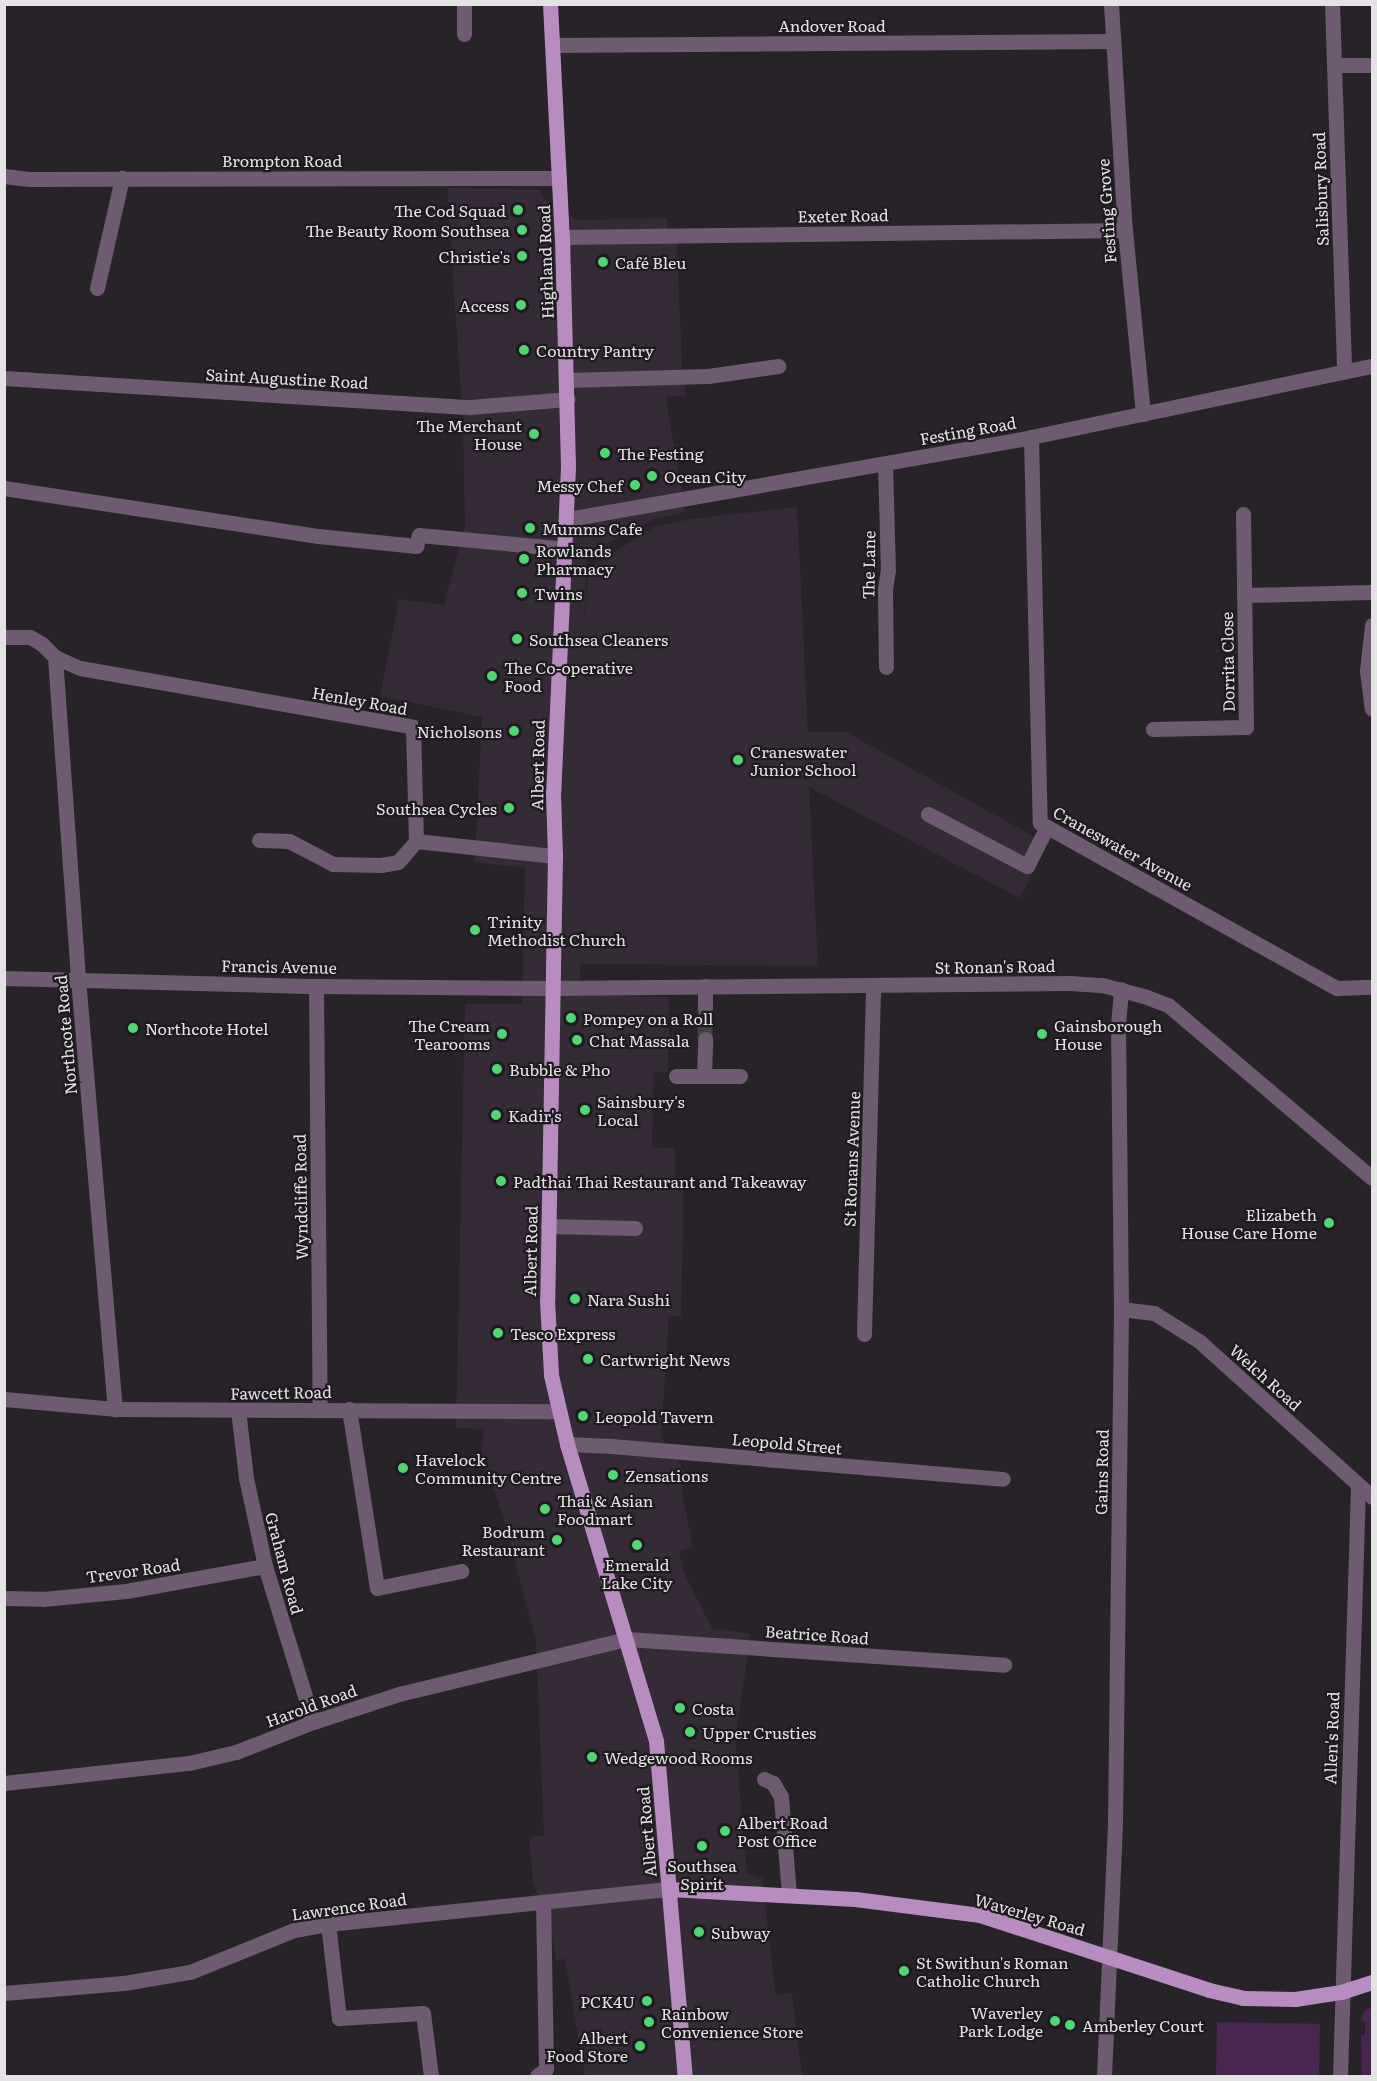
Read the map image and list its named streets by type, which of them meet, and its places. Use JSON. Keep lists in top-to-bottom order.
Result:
{
  "streets": {
    "main road": ["Highland Road", "Albert Road", "Waverley Road"],
    "street": [
      "Andover Road",
      "Brompton Road",
      "Salisbury Road",
      "Festing Grove",
      "Exeter Road",
      "Saint Augustine Road",
      "Festing Road",
      "The Lane",
      "Dorrita Close",
      "Henley Road",
      "Craneswater Avenue",
      "Francis Avenue",
      "St Ronan's Road",
      "Northcote Road",
      "St Ronans Avenue",
      "Wyndcliffe Road",
      "Welch Road",
      "Fawcett Road",
      "Leopold Street",
      "Gains Road",
      "Graham Road",
      "Trevor Road",
      "Beatrice Road",
      "Harold Road",
      "Allen's Road",
      "Lawrence Road"
    ]
  },
  "crossings": [
    ["Andover Road", "Festing Grove"],
    ["Andover Road", "Highland Road"],
    ["Brompton Road", "Highland Road"],
    ["Salisbury Road", "Festing Road"],
    ["Festing Grove", "Exeter Road"],
    ["Festing Grove", "Festing Road"],
    ["Exeter Road", "Highland Road"],
    ["Highland Road", "Saint Augustine Road"],
    ["Highland Road", "Festing Road"],
    ["Highland Road", "Albert Road"],
    ["Festing Road", "The Lane"],
    ["Festing Road", "Albert Road"],
    ["Festing Road", "Craneswater Avenue"],
    ["Henley Road", "Northcote Road"],
    ["Albert Road", "Francis Avenue"],
    ["Albert Road", "St Ronan's Road"],
    ["Albert Road", "Fawcett Road"],
    ["Albert Road", "Leopold Street"],
    ["Albert Road", "Beatrice Road"],
    ["Albert Road", "Harold Road"],
    ["Albert Road", "Lawrence Road"],
    ["Albert Road", "Waverley Road"],
    ["Francis Avenue", "St Ronan's Road"],
    ["Francis Avenue", "Northcote Road"],
    ["Francis Avenue", "Wyndcliffe Road"],
    ["St Ronan's Road", "St Ronans Avenue"],
    ["St Ronan's Road", "Gains Road"],
    ["Northcote Road", "Fawcett Road"],
    ["Wyndcliffe Road", "Fawcett Road"],
    ["Welch Road", "Gains Road"],
    ["Welch Road", "Allen's Road"],
    ["Fawcett Road", "Graham Road"],
    ["Gains Road", "Waverley Road"],
    ["Graham Road", "Trevor Road"],
    ["Graham Road", "Harold Road"],
    ["Beatrice Road", "Harold Road"],
    ["Allen's Road", "Waverley Road"],
    ["Lawrence Road", "Waverley Road"]
  ],
  "places": [
    "The Cod Squad",
    "The Beauty Room Southsea",
    "Christie's",
    "Café Bleu",
    "Access",
    "Country Pantry",
    "The Merchant House",
    "The Festing",
    "Ocean City",
    "Messy Chef",
    "Mumms Cafe",
    "Rowlands Pharmacy",
    "Twins",
    "Southsea Cleaners",
    "The Co-operative Food",
    "Nicholsons",
    "Craneswater Junior School",
    "Southsea Cycles",
    "Trinity Methodist Church",
    "Pompey on a Roll",
    "Northcote Hotel",
    "The Cream Tearooms",
    "Gainsborough House",
    "Chat Massala",
    "Bubble & Pho",
    "Sainsbury's Local",
    "Kadir's",
    "Padthai Thai Restaurant and Takeaway",
    "Elizabeth House Care Home",
    "Nara Sushi",
    "Tesco Express",
    "Cartwright News",
    "Leopold Tavern",
    "Havelock Community Centre",
    "Zensations",
    "Thai & Asian Foodmart",
    "Bodrum Restaurant",
    "Emerald Lake City",
    "Costa",
    "Upper Crusties",
    "Wedgewood Rooms",
    "Albert Road Post Office",
    "Southsea Spirit",
    "Subway",
    "St Swithun's Roman Catholic Church",
    "PCK4U",
    "Waverley Park Lodge",
    "Rainbow Convenience Store",
    "Amberley Court",
    "Albert Food Store"
  ]
}
